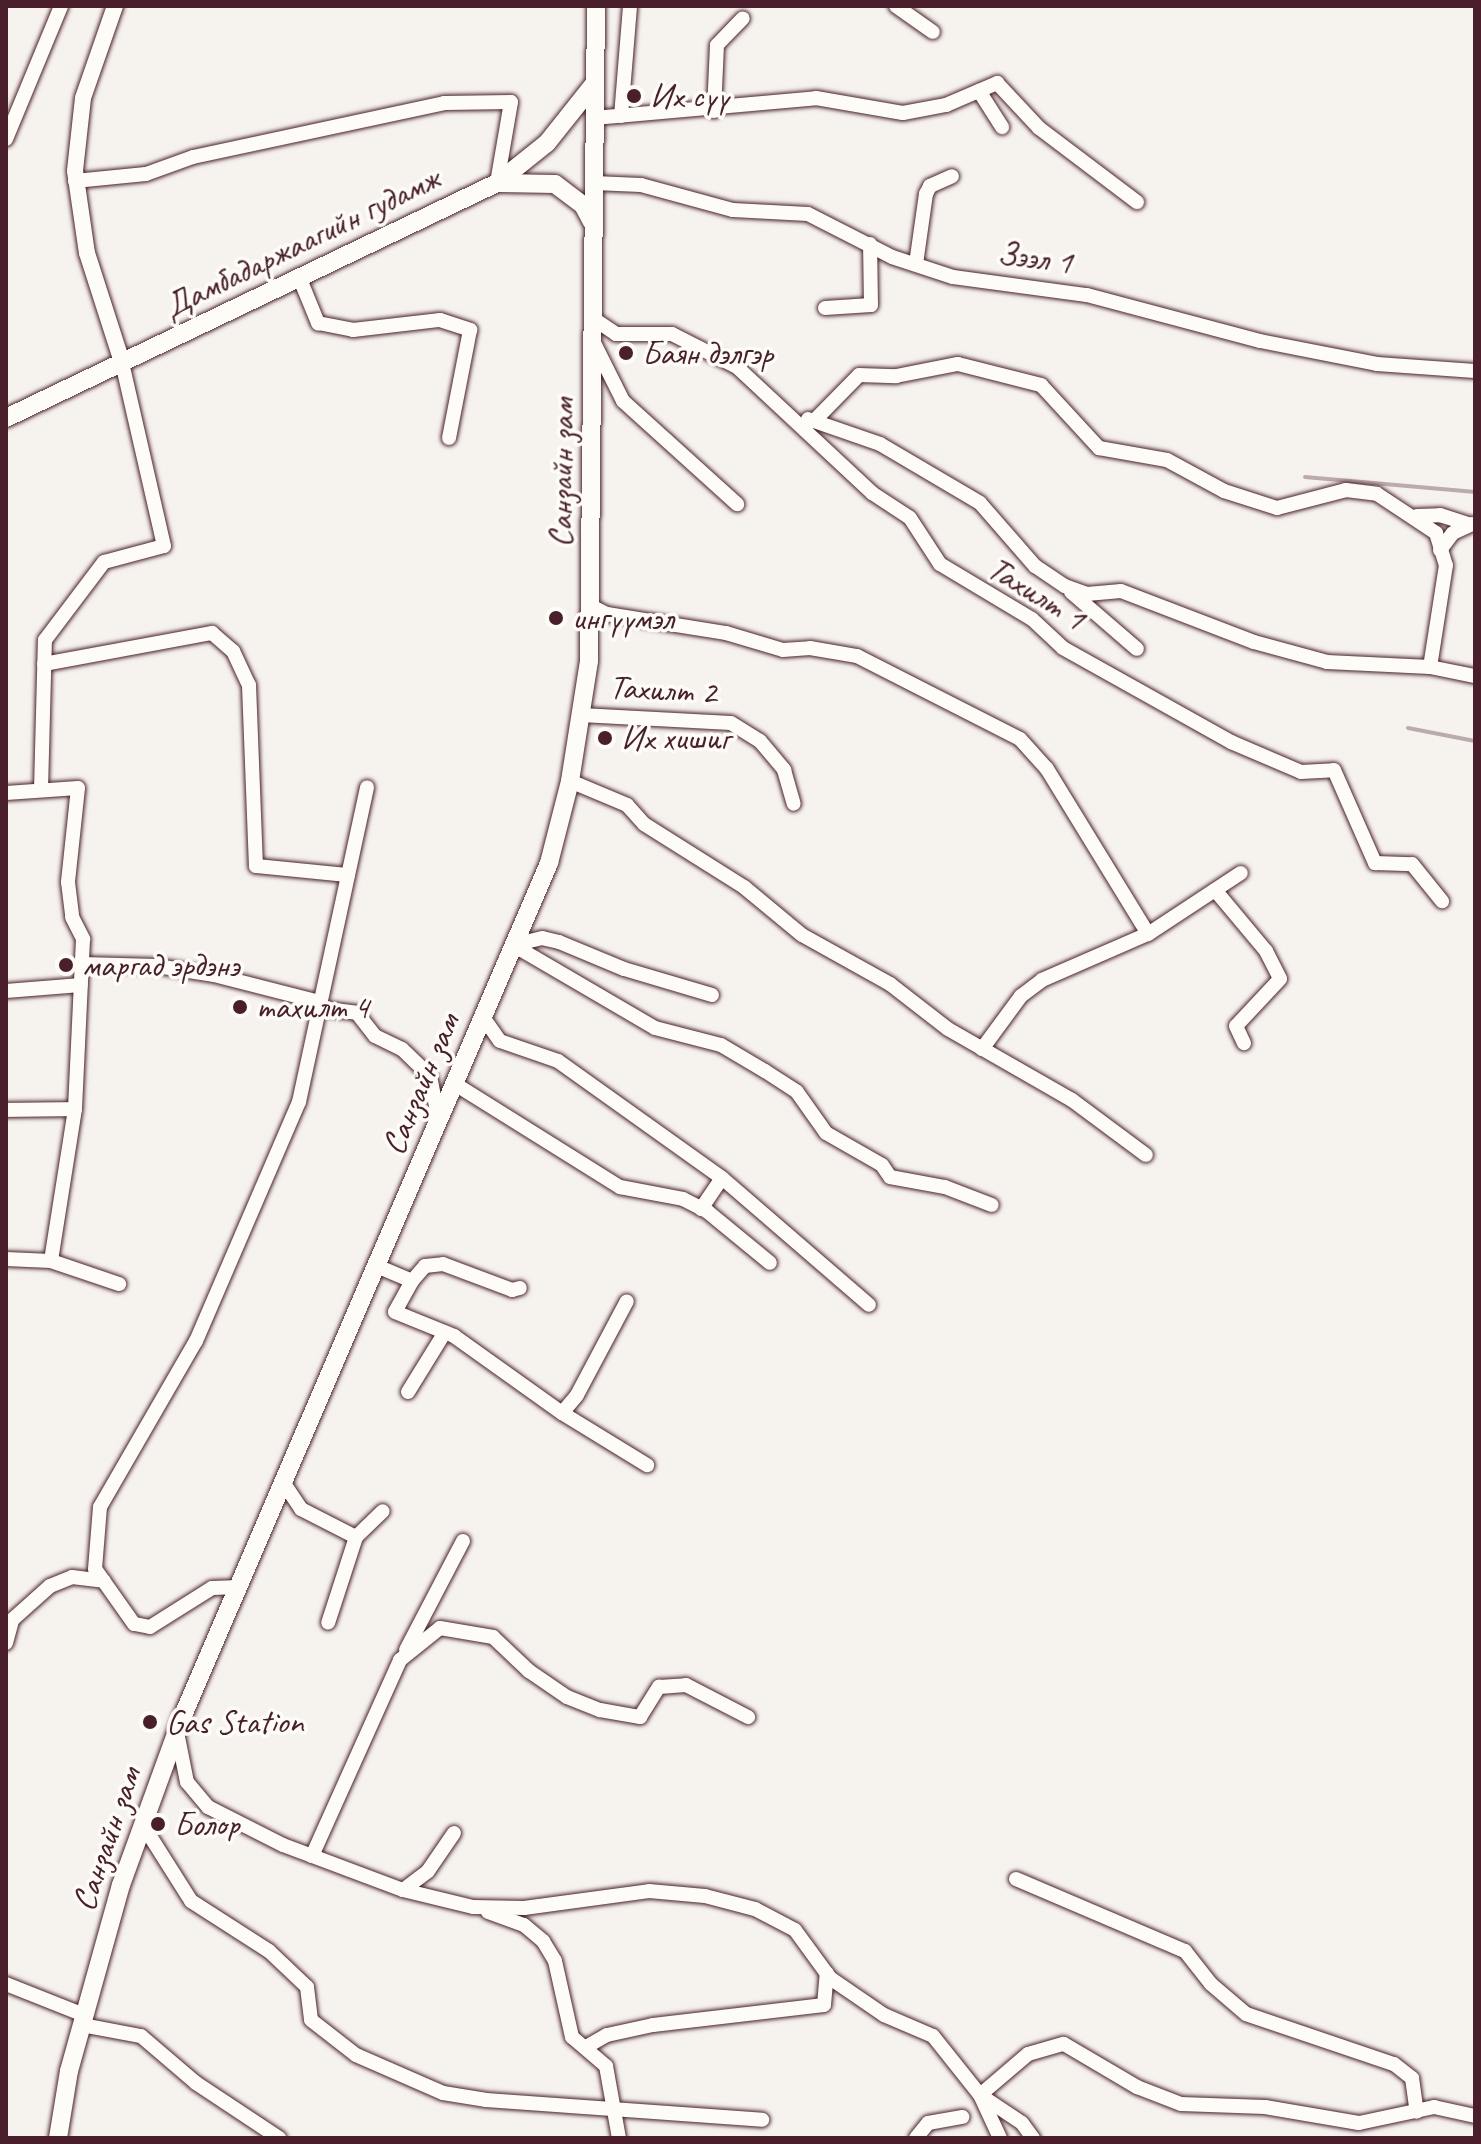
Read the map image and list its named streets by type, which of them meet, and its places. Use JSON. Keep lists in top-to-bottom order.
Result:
{
  "streets": {
    "main road": ["Дамбадаржаагийн гудамж", "Санзайн зам"],
    "street": ["Зээл 1", "Тахилт 1", "Тахилт 2"]
  },
  "crossings": [
    ["Дамбадаржаагийн гудамж", "Санзайн зам"],
    ["Зээл 1", "Санзайн зам"],
    ["Санзайн зам", "Тахилт 1"],
    ["Санзайн зам", "Тахилт 2"]
  ],
  "places": [
    "Их сүү",
    "Баян дэлгэр",
    "ингүүмэл",
    "Их хишиг",
    "маргад эрдэнэ",
    "тахилт 4",
    "Gas Station",
    "Болор"
  ]
}
